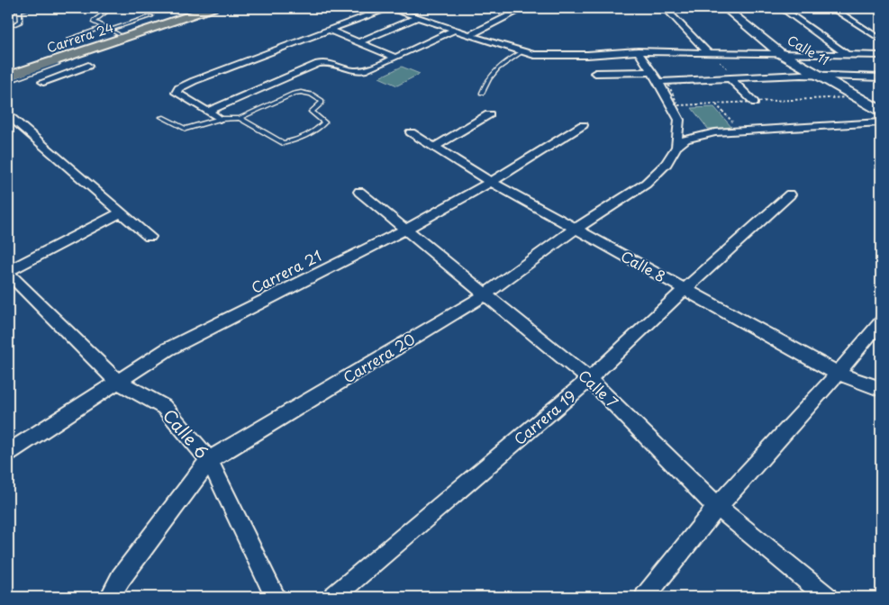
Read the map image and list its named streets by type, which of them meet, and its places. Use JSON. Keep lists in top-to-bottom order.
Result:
{
  "streets": {
    "main road": ["Carrera 24"],
    "street": [
      "Calle 11",
      "Calle 8",
      "Carrera 21",
      "Carrera 20",
      "Calle 7",
      "Carrera 19",
      "Calle 6"
    ]
  },
  "crossings": [
    ["Calle 8", "Carrera 21"],
    ["Calle 8", "Carrera 20"],
    ["Calle 8", "Carrera 19"],
    ["Carrera 21", "Calle 7"],
    ["Carrera 21", "Calle 6"],
    ["Carrera 20", "Calle 7"],
    ["Carrera 20", "Calle 6"],
    ["Calle 7", "Carrera 19"]
  ]
}
